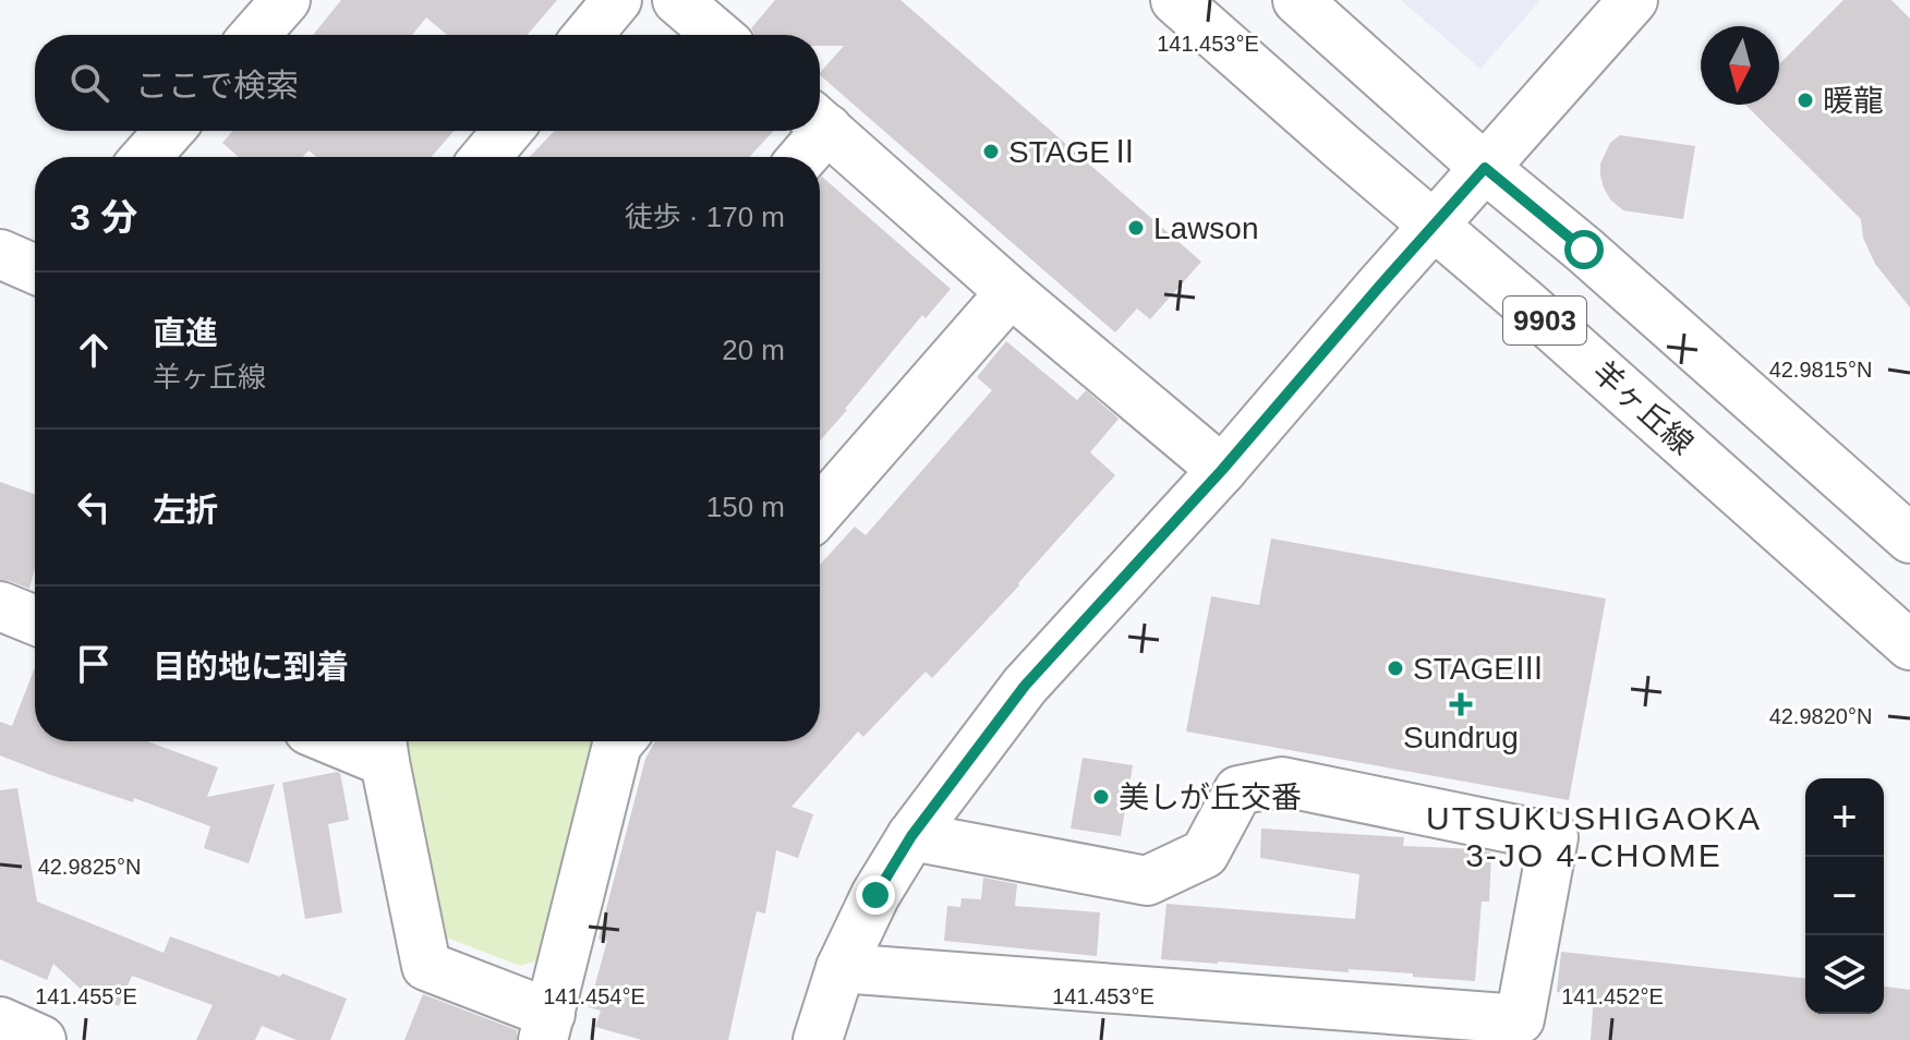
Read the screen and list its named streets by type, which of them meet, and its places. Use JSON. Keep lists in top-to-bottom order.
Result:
{
  "streets": {
    "street": ["9903", "羊ヶ丘線"]
  },
  "districts": ["UTSUKUSHIGAOKA 3-JO 4-CHOME"],
  "places": {
    "other": [
      "暖龍",
      "STAGEⅡ",
      "Lawson",
      "STAGEⅢ",
      "美しが丘交番"
    ],
    "health": ["Sundrug"]
  },
  "north": "bottom",
  "page": {
    "search": "ここで検索",
    "heading": ["3 分", "徒歩 · 170 m"],
    "list": [
      ["直進", "羊ヶ丘線", "20 m"],
      ["左折", "150 m"],
      "目的地に到着"
    ],
    "map_buttons": ["+", "−"]
  },
  "coordinates": [
    "141.453°E",
    "42.9815°N",
    "42.9820°N",
    "42.9825°N",
    "141.455°E",
    "141.454°E",
    "141.452°E"
  ]
}
